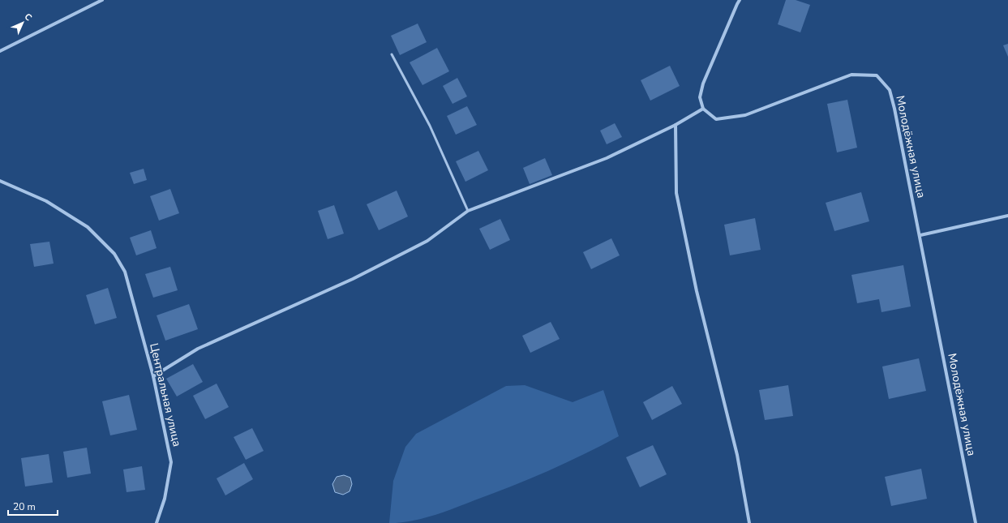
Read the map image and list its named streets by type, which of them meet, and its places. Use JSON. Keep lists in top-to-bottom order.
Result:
{
  "streets": {
    "street": ["Молодёжная улица", "Центральная улица"]
  },
  "scale_bar": "20 m",
  "north": "top right"
}
